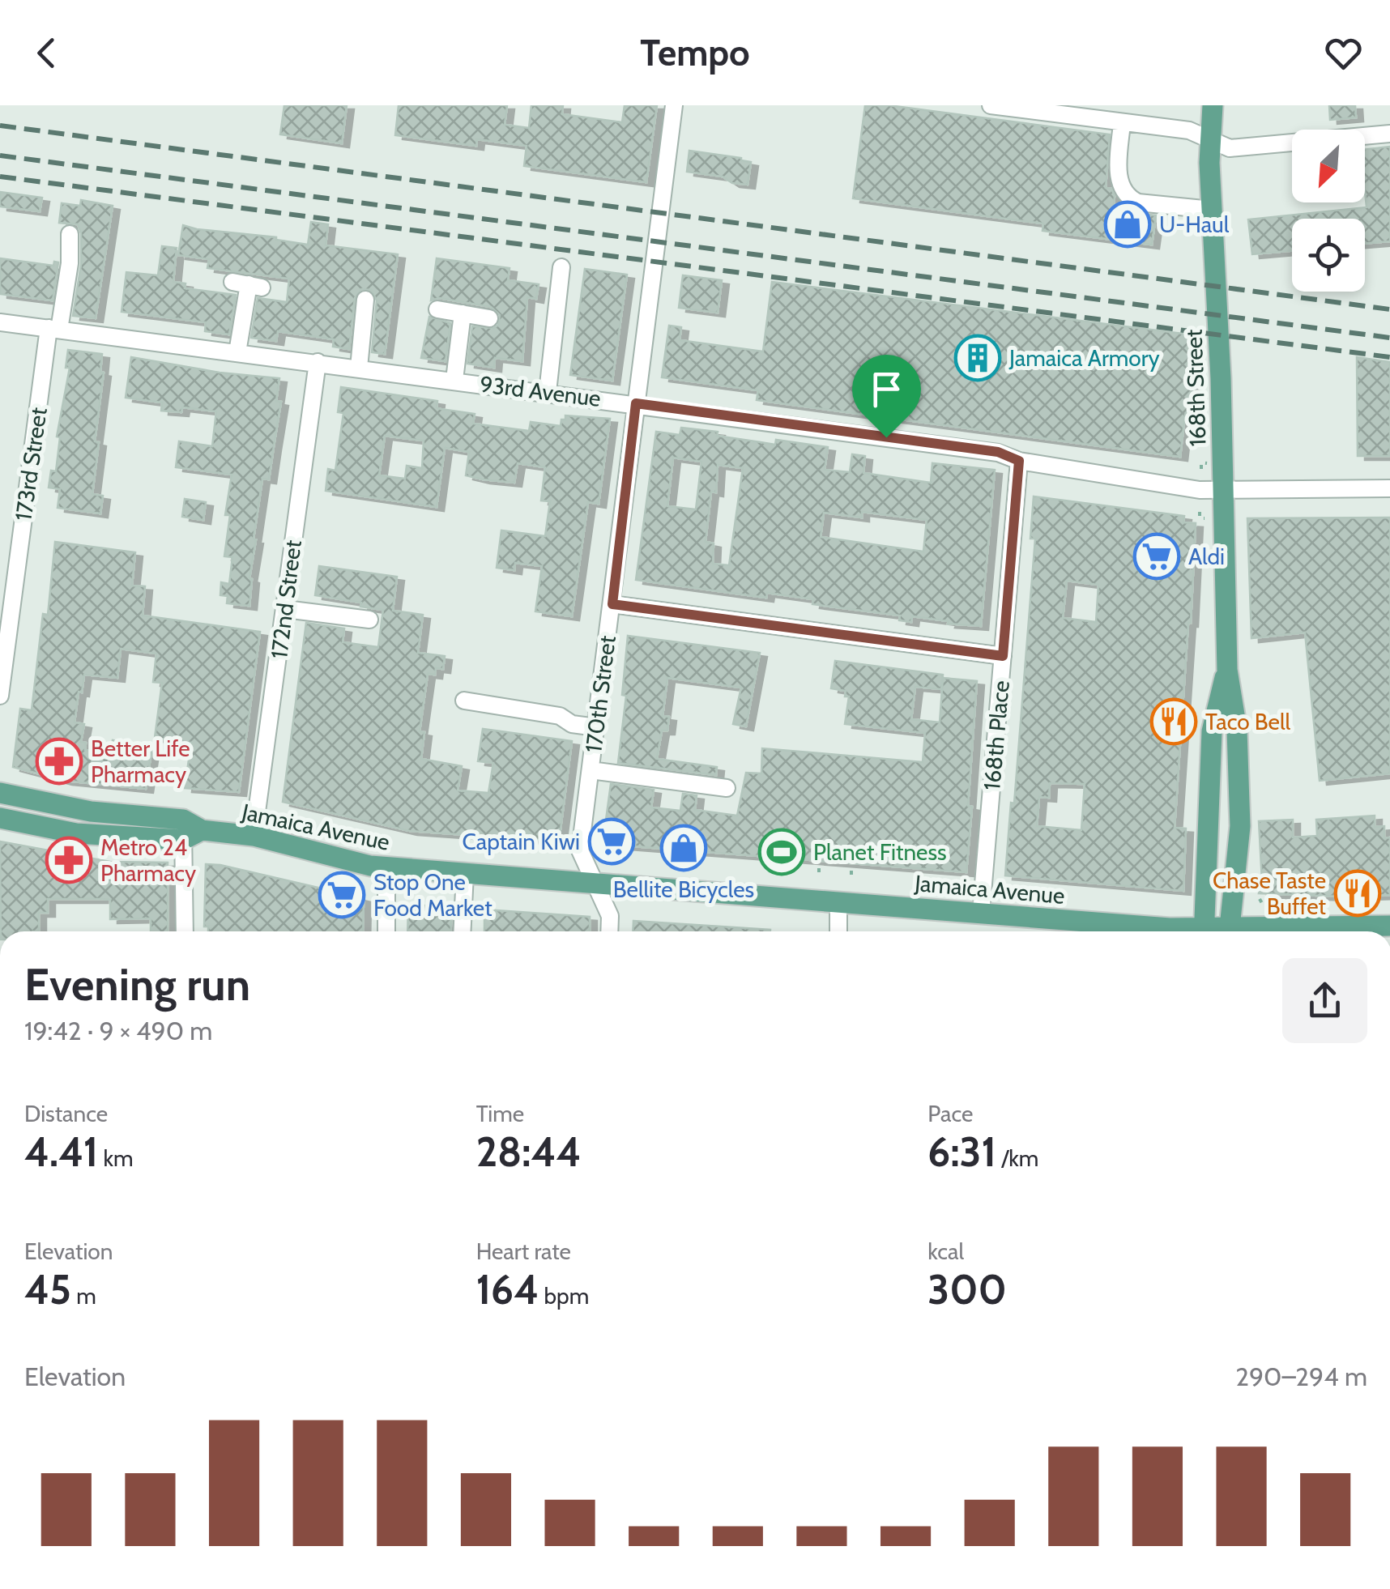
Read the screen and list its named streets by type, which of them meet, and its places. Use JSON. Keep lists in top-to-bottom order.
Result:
{
  "streets": {
    "main road": ["168th Street", "Jamaica Avenue"],
    "street": [
      "93rd Avenue",
      "173rd Street",
      "172nd Street",
      "170th Street",
      "168th Place"
    ]
  },
  "crossings": [
    ["168th Street", "93rd Avenue"],
    ["168th Street", "Jamaica Avenue"],
    ["93rd Avenue", "173rd Street"],
    ["93rd Avenue", "172nd Street"],
    ["93rd Avenue", "170th Street"],
    ["93rd Avenue", "168th Place"],
    ["172nd Street", "Jamaica Avenue"],
    ["170th Street", "Jamaica Avenue"],
    ["168th Place", "Jamaica Avenue"]
  ],
  "places": {
    "shop": ["U-Haul", "Bellite Bicycles"],
    "building": ["Jamaica Armory"],
    "supermarket": ["Aldi", "Captain Kiwi", "Stop One Food Market"],
    "restaurant": ["Taco Bell", "Chase Taste Buffet"],
    "pharmacy": ["Better Life Pharmacy", "Metro 24 Pharmacy"],
    "sports": ["Planet Fitness"]
  },
  "north": "bottom left",
  "page": {
    "header": "Tempo",
    "heading": ["Evening run", "19:42 · 9 × 490 m"],
    "stats": [
      ["Distance", "4.41 km"],
      ["Time", "28:44"],
      ["Pace", "6:31 /km"],
      ["Elevation", "45 m"],
      ["Heart rate", "164 bpm"],
      ["kcal", "300"]
    ],
    "chart": ["Elevation", "290–294 m"]
  }
}
